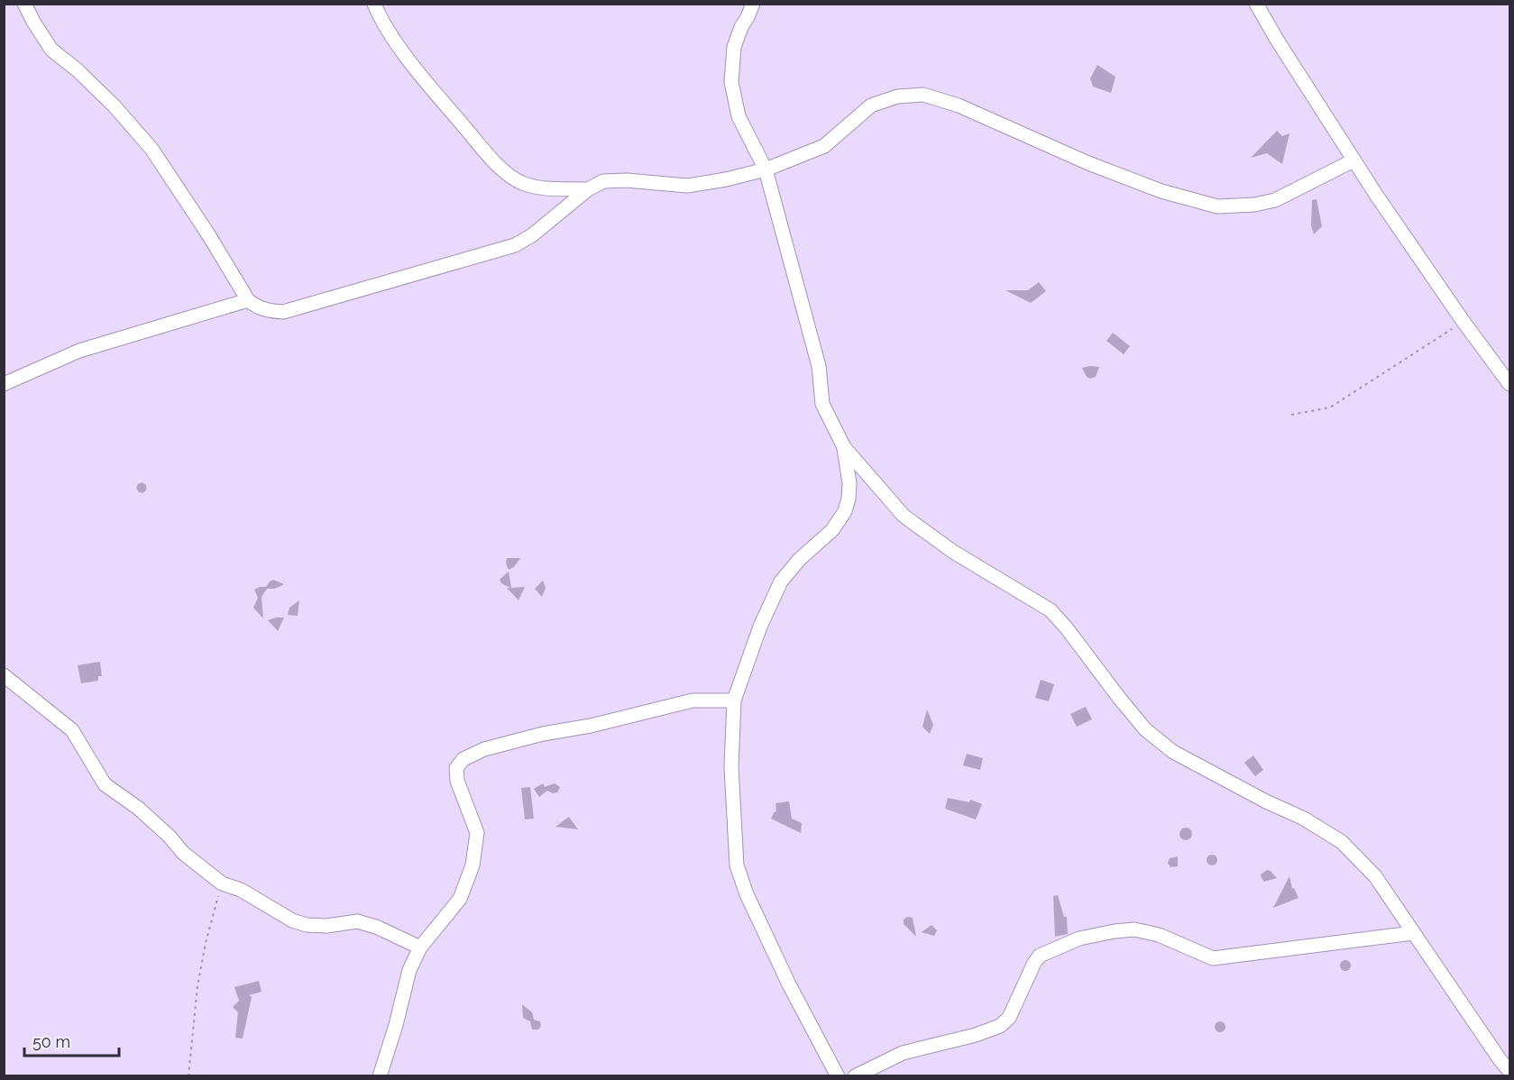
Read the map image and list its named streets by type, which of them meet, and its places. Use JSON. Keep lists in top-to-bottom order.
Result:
{
  "scale_bar": "50 m"
}
